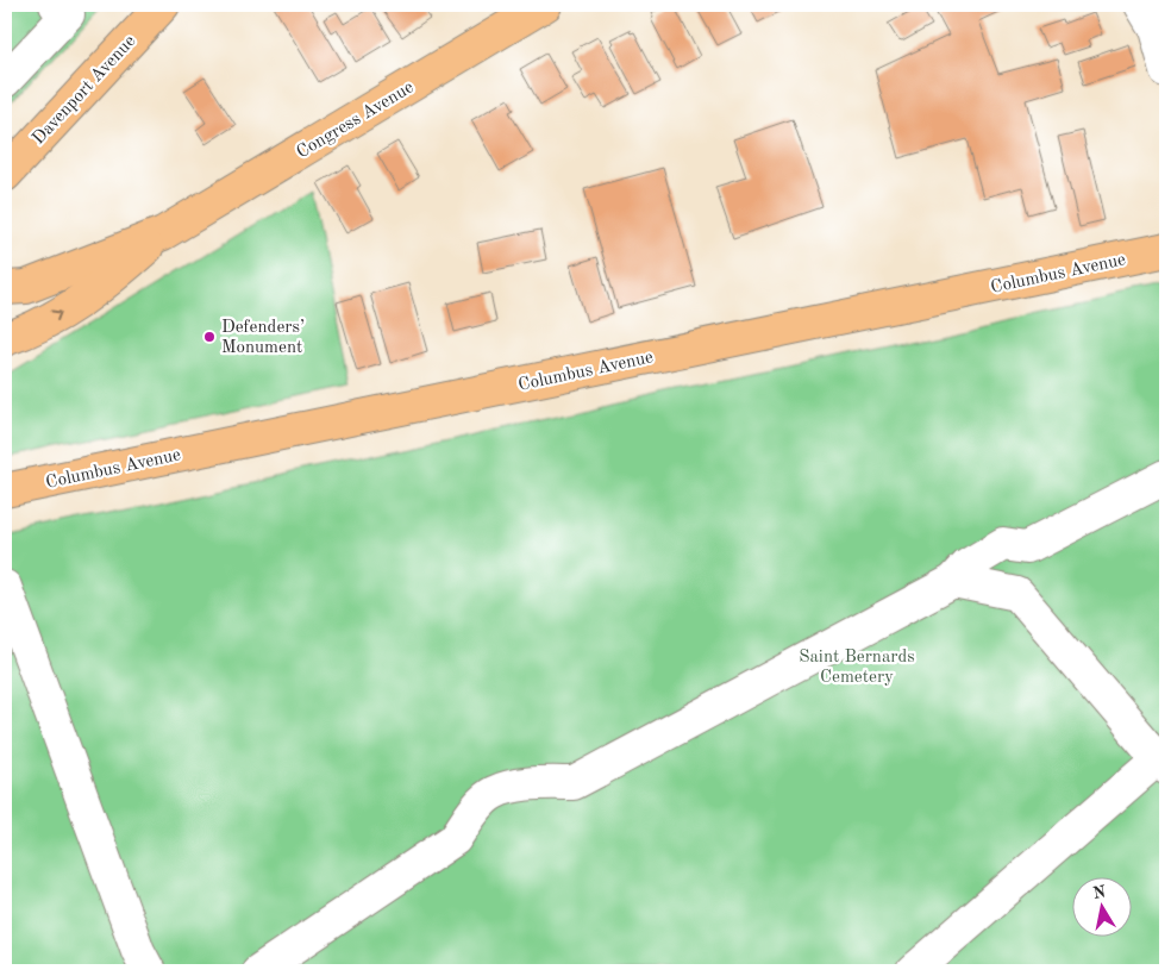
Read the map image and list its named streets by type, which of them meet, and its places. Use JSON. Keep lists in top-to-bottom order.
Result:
{
  "streets": {
    "main road": ["Davenport Avenue", "Congress Avenue", "Columbus Avenue"]
  },
  "parks": ["Saint Bernards Cemetery"],
  "places": ["Defenders’ Monument"],
  "north": "top"
}
